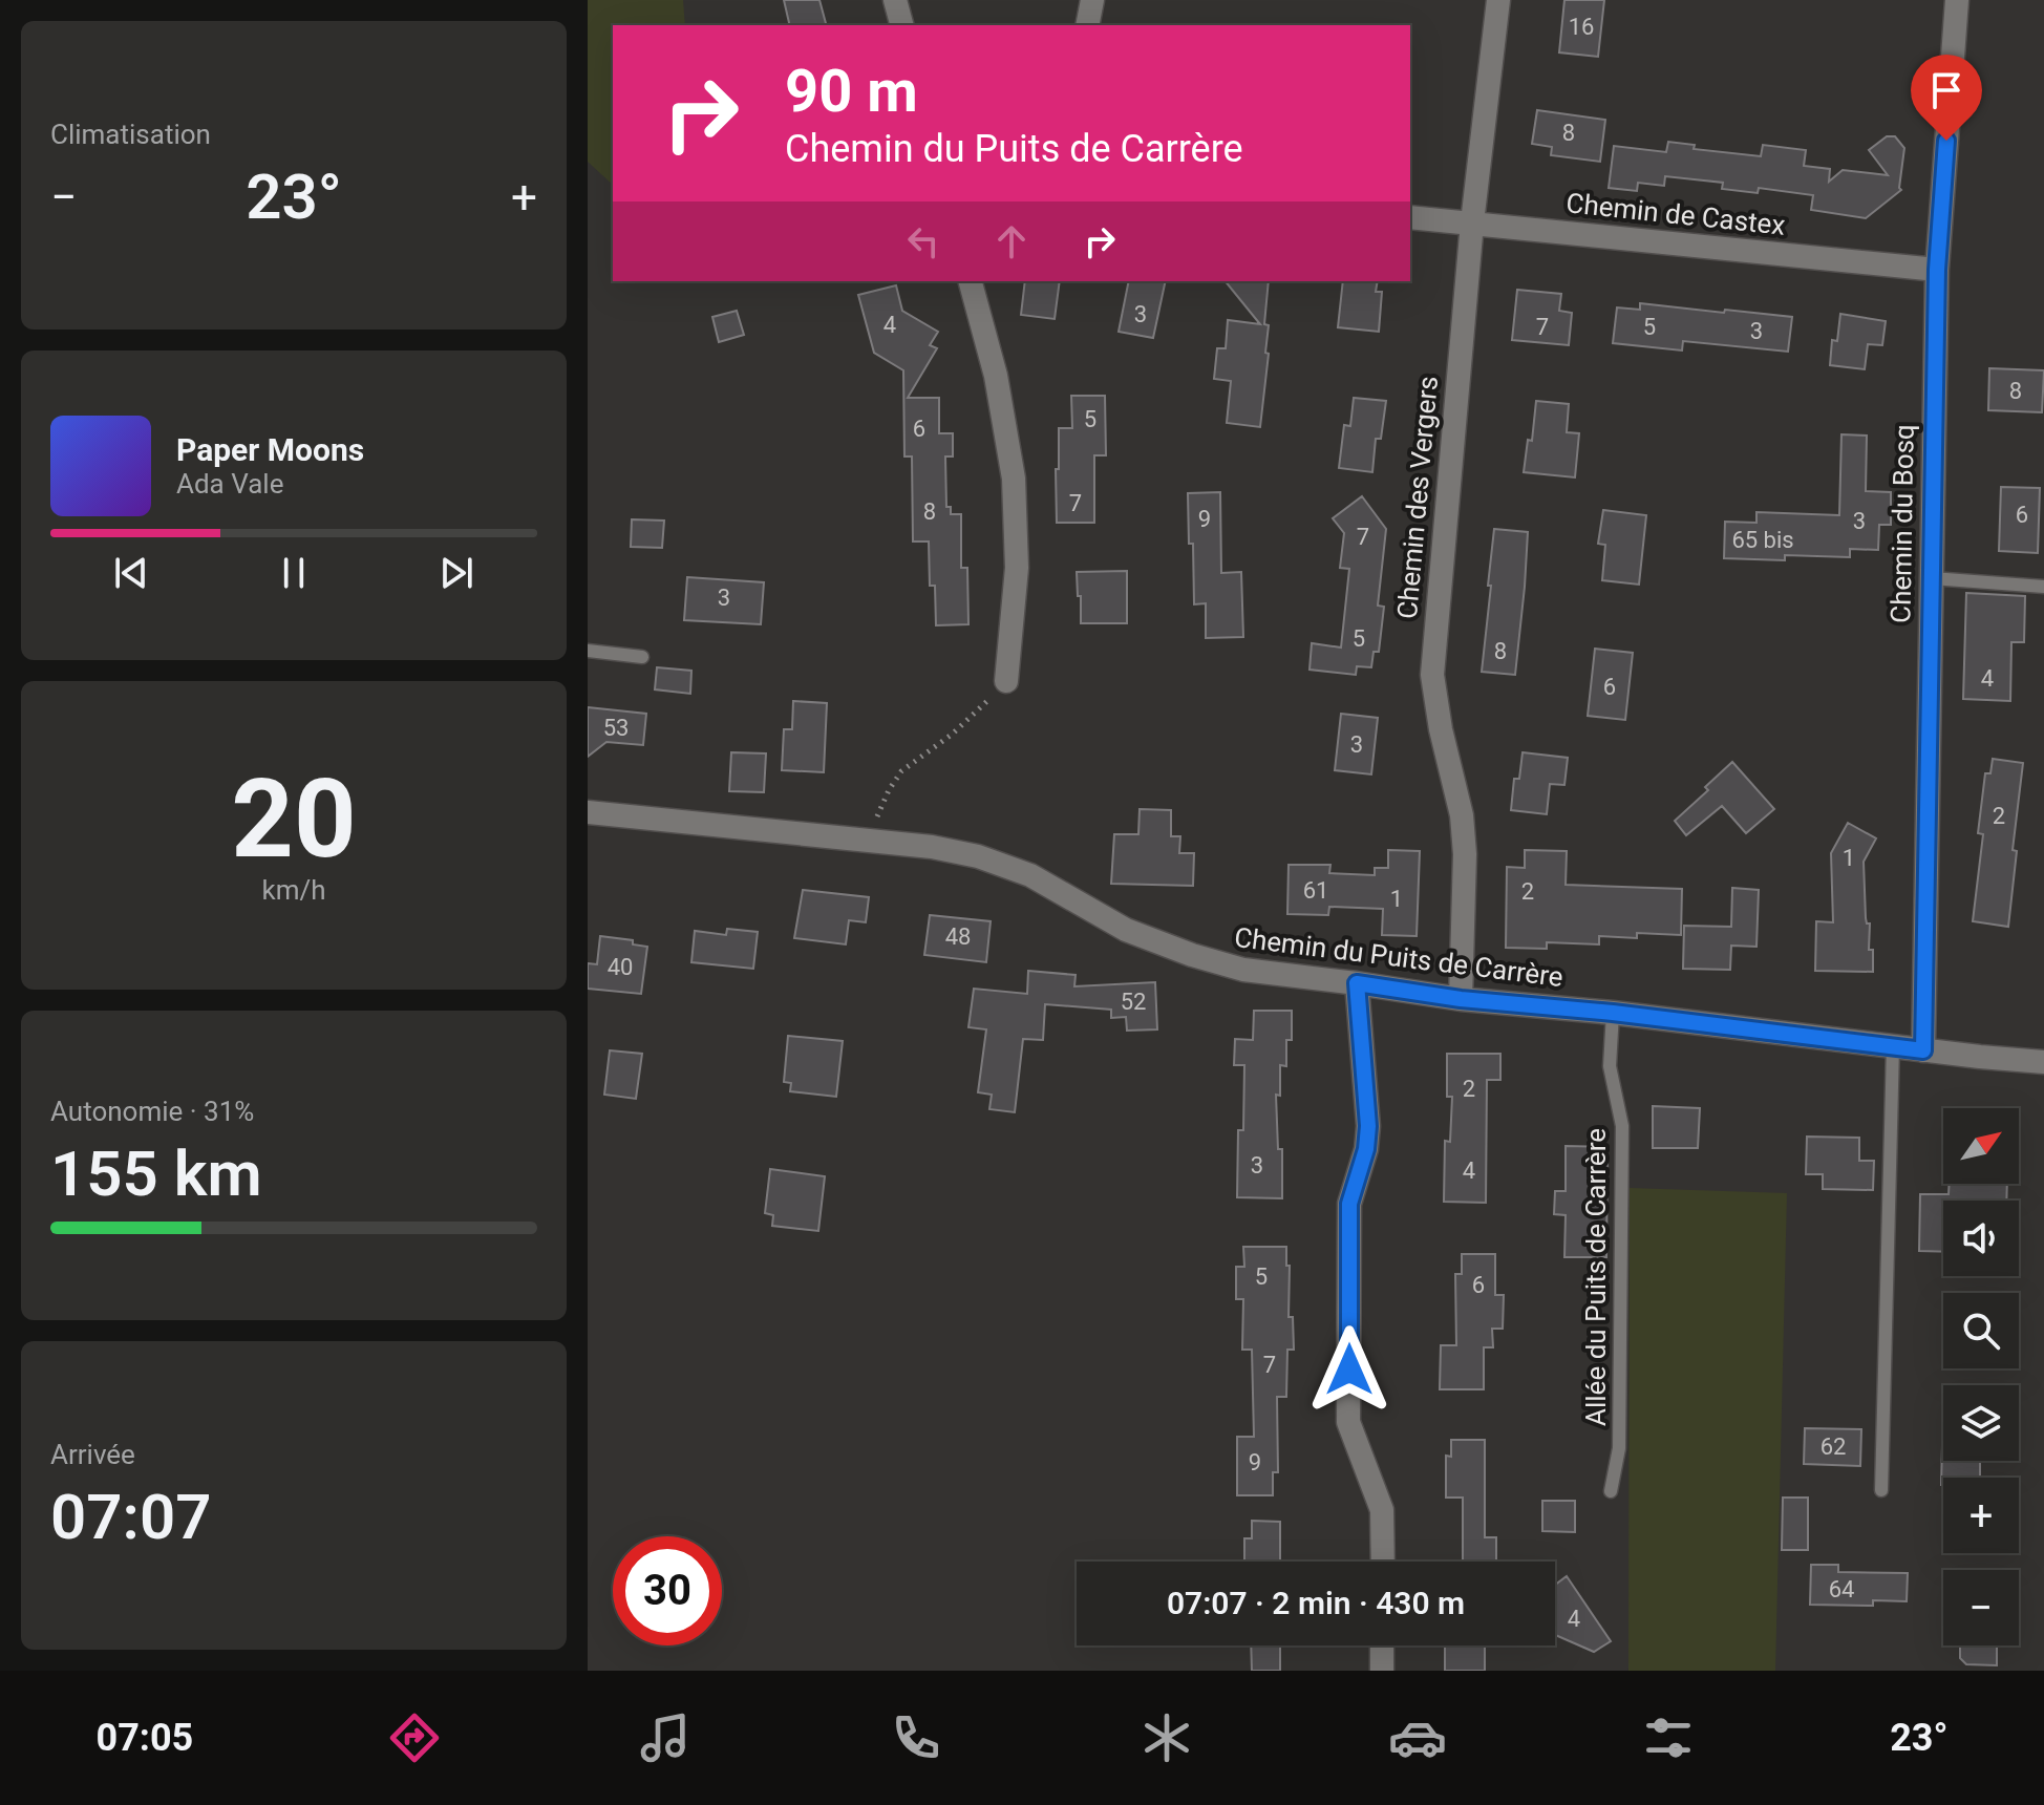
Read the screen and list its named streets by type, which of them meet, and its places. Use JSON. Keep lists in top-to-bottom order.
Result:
{
  "streets": {
    "street": [
      "Chemin de Castex",
      "Chemin des Vergers",
      "Chemin du Bosq",
      "Chemin du Puits de Carrère"
    ],
    "lane": ["Allée du Puits de Carrère"]
  },
  "crossings": [
    ["Chemin de Castex", "Chemin des Vergers"],
    ["Chemin de Castex", "Chemin du Bosq"],
    ["Chemin des Vergers", "Chemin du Puits de Carrère"],
    ["Chemin du Bosq", "Chemin du Puits de Carrère"],
    ["Chemin du Puits de Carrère", "Allée du Puits de Carrère"]
  ],
  "house_numbers": [
    "16",
    "8",
    "3",
    "4",
    "7",
    "5",
    "3",
    "8",
    "5",
    "6",
    "7",
    "8",
    "6",
    "9",
    "3",
    "7",
    "65 bis",
    "3",
    "5",
    "8",
    "4",
    "6",
    "53",
    "3",
    "2",
    "1",
    "61",
    "2",
    "1",
    "48",
    "40",
    "52",
    "2",
    "3",
    "4",
    "5",
    "6",
    "7",
    "62",
    "9",
    "64",
    "4"
  ],
  "north": "top right",
  "page": {
    "tile": [
      "Climatisation",
      ["20", "km/h"],
      ["Autonomie · 31%", "155 km"],
      ["Arrivée", "07:07"]
    ],
    "turn": ["90 m", "Chemin du Puits de Carrère"],
    "heat": ["−", "23°", "+"],
    "song": ["Paper Moons", "Ada Vale"],
    "map_buttons": ["+", "−"],
    "limit": "30",
    "trip": "07:07 · 2 min · 430 m",
    "tabs": ["07:05", "23°"]
  }
}
